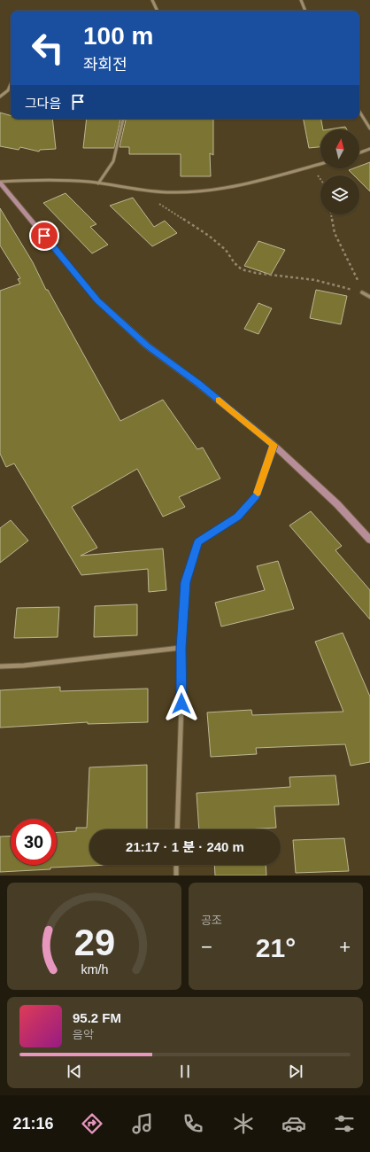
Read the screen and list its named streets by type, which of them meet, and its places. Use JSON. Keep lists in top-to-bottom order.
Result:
{
  "north": "top",
  "page": {
    "turn": ["100 m", "좌회전"],
    "then": "그다음",
    "limit": "30",
    "trip": "21:17 · 1 분 · 240 m",
    "tile": "공조",
    "heat": ["−", "21°", "+"],
    "song": ["95.2 FM", "음악"],
    "tabs": "21:16",
    "gauge": ["29", "km/h"]
  }
}
